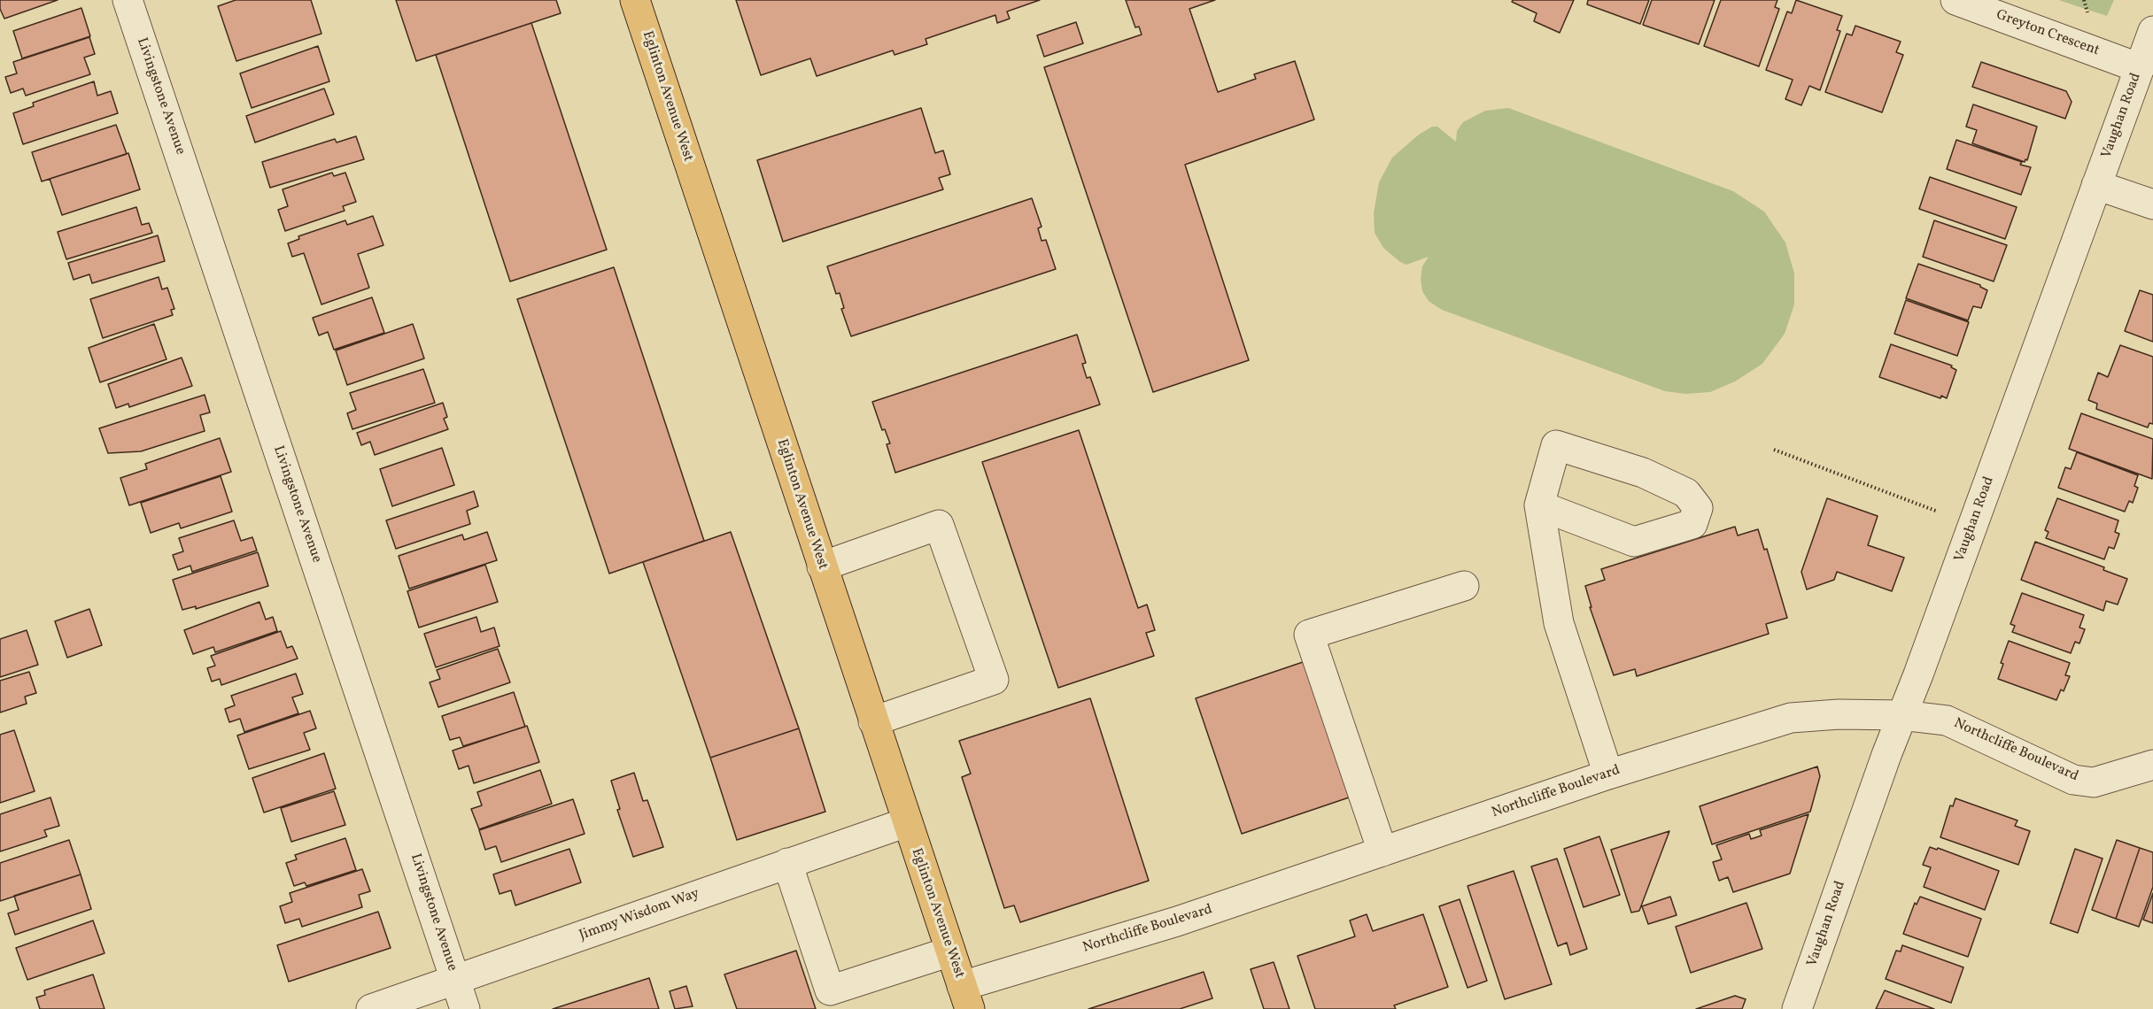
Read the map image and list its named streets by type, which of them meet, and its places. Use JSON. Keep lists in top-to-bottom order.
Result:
{
  "streets": {
    "main road": ["Eglinton Avenue West"],
    "street": [
      "Greyton Crescent",
      "Livingstone Avenue",
      "Vaughan Road",
      "Northcliffe Boulevard",
      "Jimmy Wisdom Way"
    ]
  },
  "crossings": [
    ["Greyton Crescent", "Vaughan Road"],
    ["Livingstone Avenue", "Jimmy Wisdom Way"],
    ["Eglinton Avenue West", "Northcliffe Boulevard"],
    ["Eglinton Avenue West", "Jimmy Wisdom Way"],
    ["Vaughan Road", "Northcliffe Boulevard"]
  ]
}
